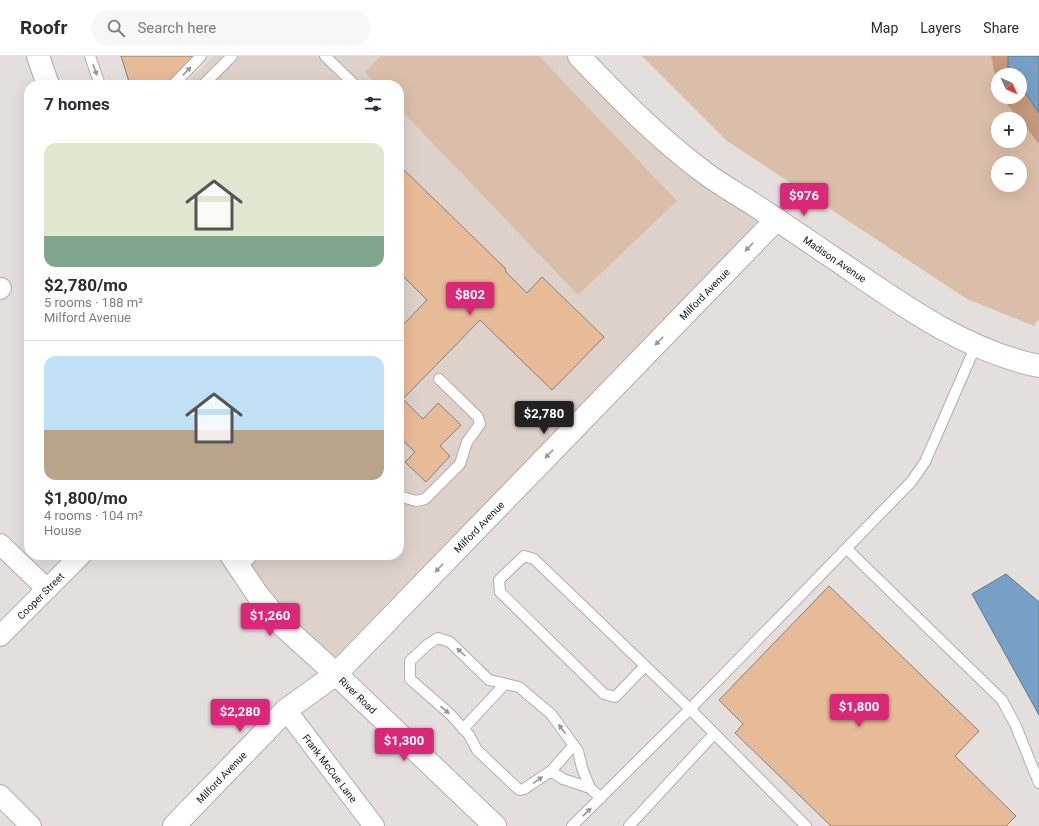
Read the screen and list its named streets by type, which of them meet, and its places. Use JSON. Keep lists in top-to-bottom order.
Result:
{
  "streets": {
    "street": [
      "Madison Avenue",
      "Milford Avenue",
      "Cooper Street",
      "River Road",
      "Frank McCue Lane"
    ]
  },
  "crossings": [
    ["Madison Avenue", "Milford Avenue"],
    ["Milford Avenue", "River Road"],
    ["Milford Avenue", "Frank McCue Lane"]
  ],
  "one_way": ["Milford Avenue"],
  "north": "bottom right",
  "page": {
    "header": "Roofr",
    "search": "Search here",
    "nav": ["Map", "Layers", "Share"],
    "map_buttons": ["+", "−"],
    "heading": "7 homes",
    "list": [
      {
        "name": "$2,780/mo",
        "note": "5 rooms · 188 m² · Milford Avenue"
      },
      {
        "name": "$1,800/mo",
        "note": "4 rooms · 104 m² · House"
      }
    ],
    "price": [
      "$976",
      "$802",
      "$2,780",
      "$1,260",
      "$1,800",
      "$2,280",
      "$1,300"
    ]
  }
}
